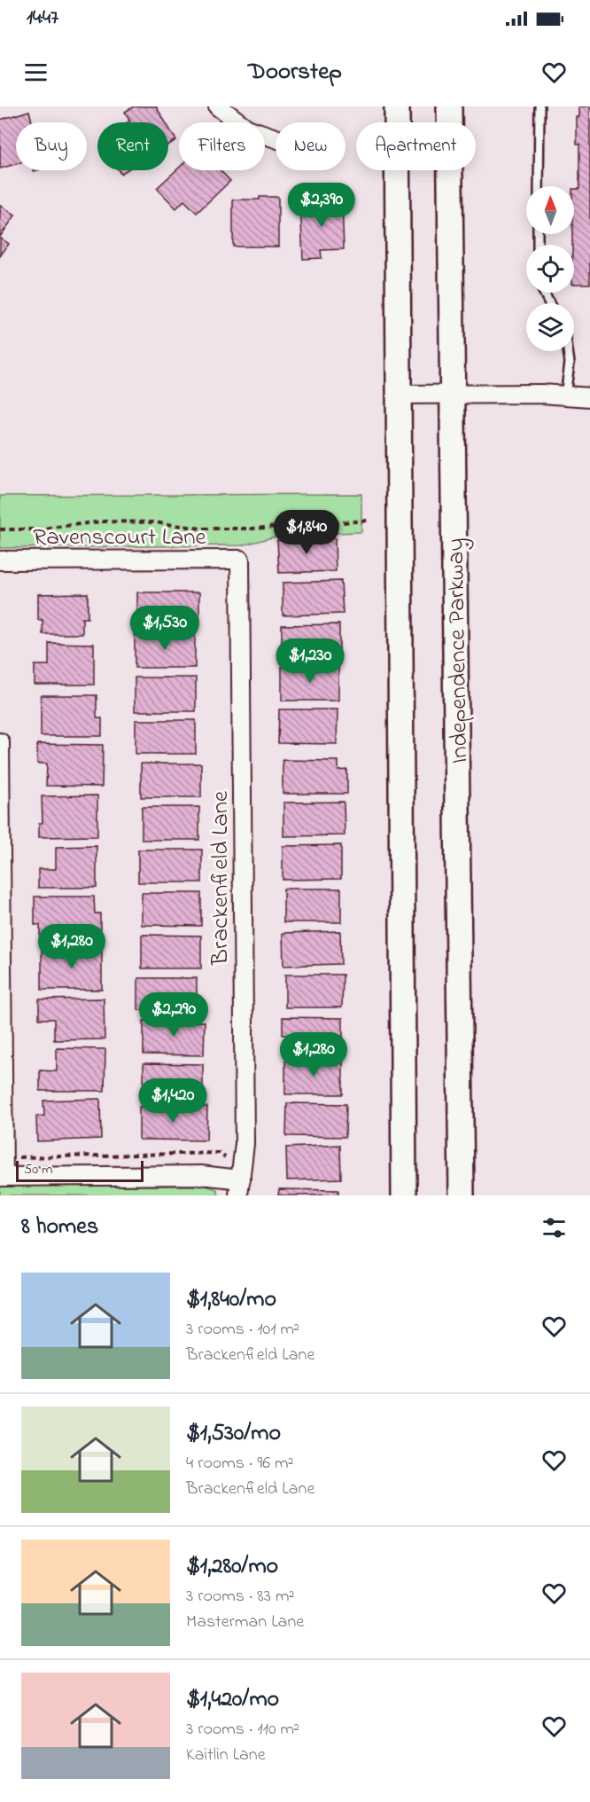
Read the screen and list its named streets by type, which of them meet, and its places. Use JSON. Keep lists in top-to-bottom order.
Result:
{
  "streets": {
    "main road": ["Independence Parkway"],
    "street": ["Ravenscourt Lane", "Brackenfield Lane"]
  },
  "crossings": [
    ["Ravenscourt Lane", "Brackenfield Lane"]
  ],
  "scale_bar": "50 m",
  "north": "top",
  "page": {
    "status": "14:47",
    "header": "Doorstep",
    "chip": [
      "Buy",
      "Rent",
      "Filters",
      "New",
      "Apartment"
    ],
    "price": [
      "$2,390",
      "$1,840",
      "$1,530",
      "$1,230",
      "$1,280",
      "$2,290",
      "$1,280",
      "$1,420"
    ],
    "scale": "50 m",
    "heading": "8 homes",
    "list": [
      {
        "name": "$1,840/mo",
        "note": "3 rooms · 101 m² · Brackenfield Lane"
      },
      {
        "name": "$1,530/mo",
        "note": "4 rooms · 96 m² · Brackenfield Lane"
      },
      {
        "name": "$1,280/mo",
        "note": "3 rooms · 83 m² · Masterman Lane"
      },
      {
        "name": "$1,420/mo",
        "note": "3 rooms · 110 m² · Kaitlin Lane"
      }
    ]
  }
}
